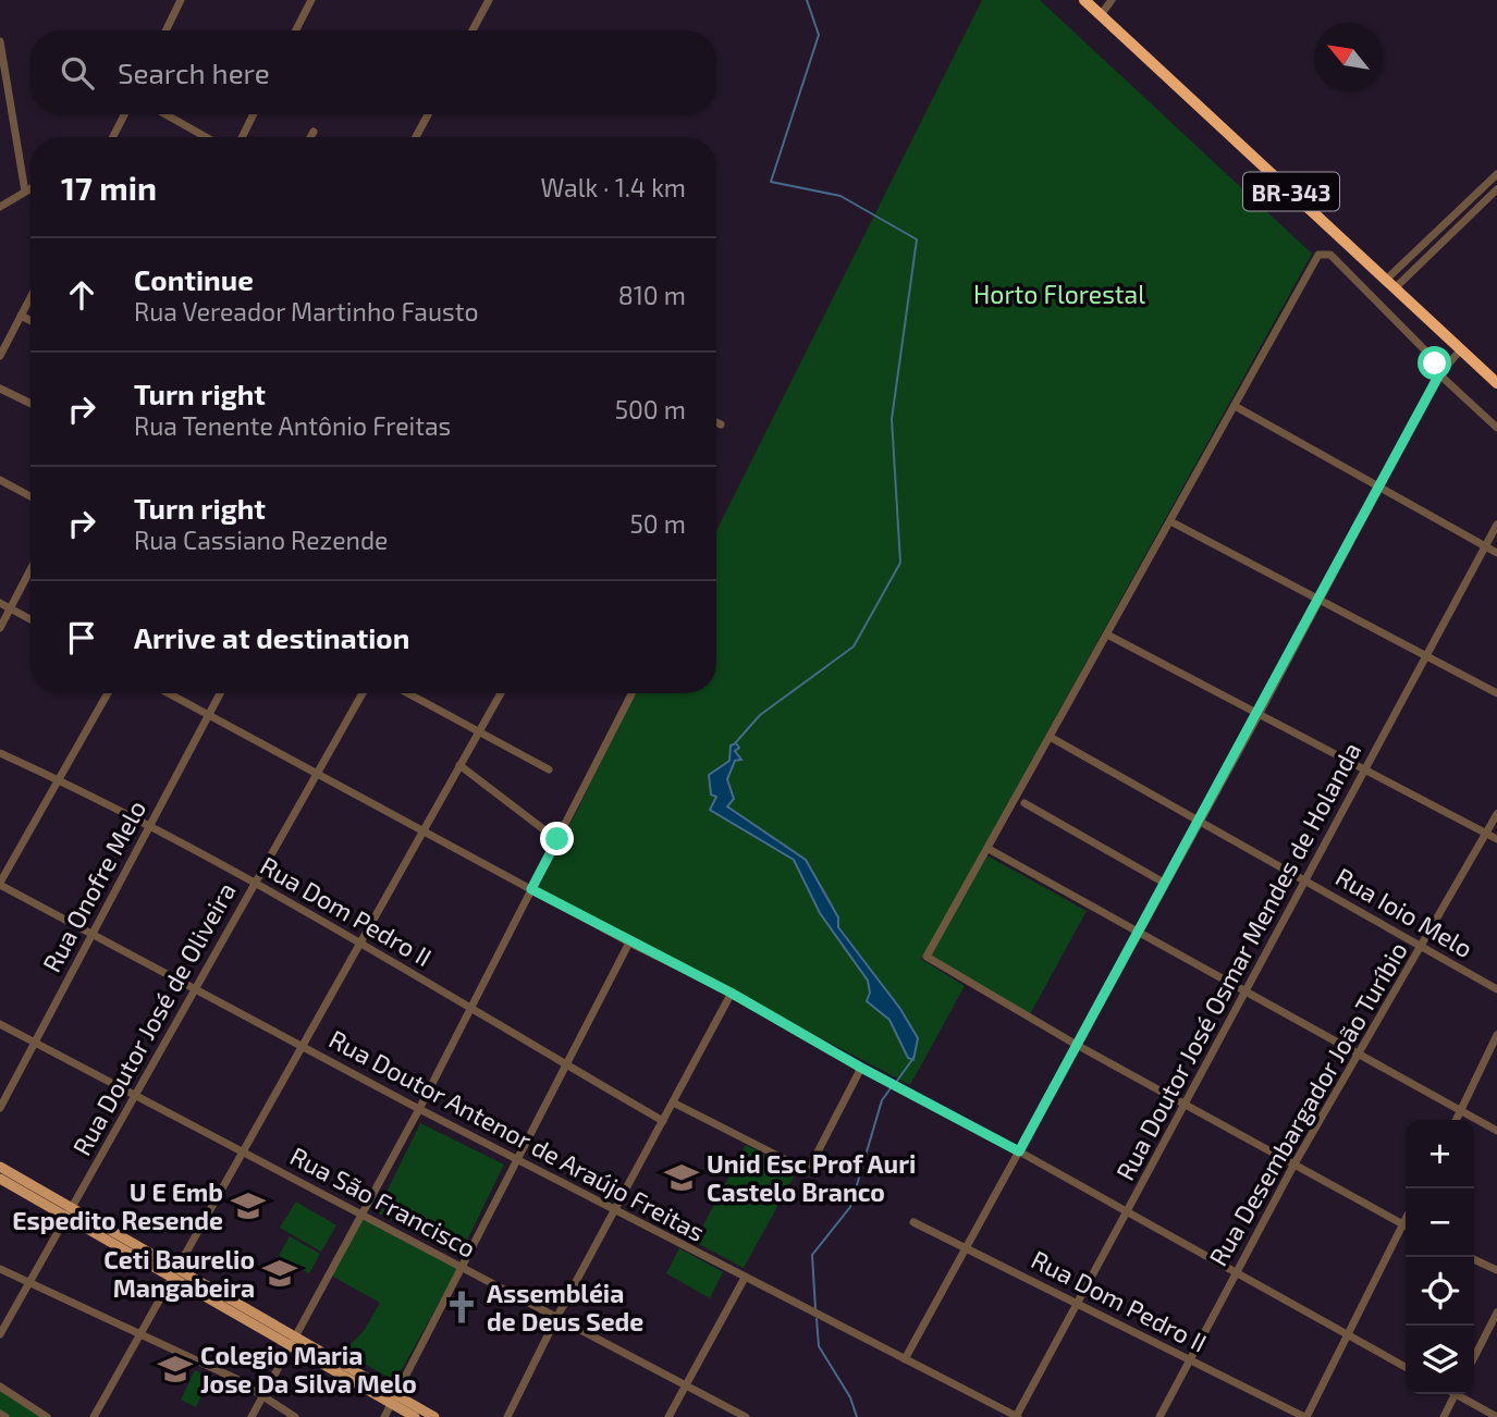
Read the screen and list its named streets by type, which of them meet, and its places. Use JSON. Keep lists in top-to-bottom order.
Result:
{
  "streets": {
    "highway": ["BR-343"],
    "street": [
      "Rua Onofre Melo",
      "Rua Dom Pedro II",
      "Rua Ioio Melo",
      "Rua Doutor José Osmar Mendes de Holanda",
      "Rua Doutor José de Oliveira",
      "Rua Desembargador João Turíbio",
      "Rua Doutor Antenor de Araújo Freitas",
      "Rua São Francisco"
    ]
  },
  "crossings": [
    ["Rua Onofre Melo", "Rua Dom Pedro II"],
    ["Rua Onofre Melo", "Rua Doutor Antenor de Araújo Freitas"],
    ["Rua Onofre Melo", "Rua São Francisco"],
    ["Rua Dom Pedro II", "Rua Doutor José Osmar Mendes de Holanda"],
    ["Rua Dom Pedro II", "Rua Doutor José de Oliveira"],
    ["Rua Dom Pedro II", "Rua Desembargador João Turíbio"],
    ["Rua Ioio Melo", "Rua Doutor José Osmar Mendes de Holanda"],
    ["Rua Ioio Melo", "Rua Desembargador João Turíbio"],
    ["Rua Doutor José Osmar Mendes de Holanda", "Rua Doutor Antenor de Araújo Freitas"],
    ["Rua Doutor José de Oliveira", "Rua Doutor Antenor de Araújo Freitas"],
    ["Rua Doutor José de Oliveira", "Rua São Francisco"]
  ],
  "parks": ["Horto Florestal"],
  "places": {
    "school or university": [
      "Unid Esc Prof Auri Castelo Branco",
      "U E Emb Espedito Resende",
      "Ceti Baurelio Mangabeira",
      "Colegio Maria Jose Da Silva Melo"
    ],
    "church": ["Assembléia de Deus Sede"]
  },
  "north": "top left",
  "page": {
    "search": "Search here",
    "heading": ["17 min", "Walk · 1.4 km"],
    "list": [
      ["Continue", "Rua Vereador Martinho Fausto", "810 m"],
      ["Turn right", "Rua Tenente Antônio Freitas", "500 m"],
      ["Turn right", "Rua Cassiano Rezende", "50 m"],
      "Arrive at destination"
    ],
    "map_buttons": ["+", "−"]
  }
}
